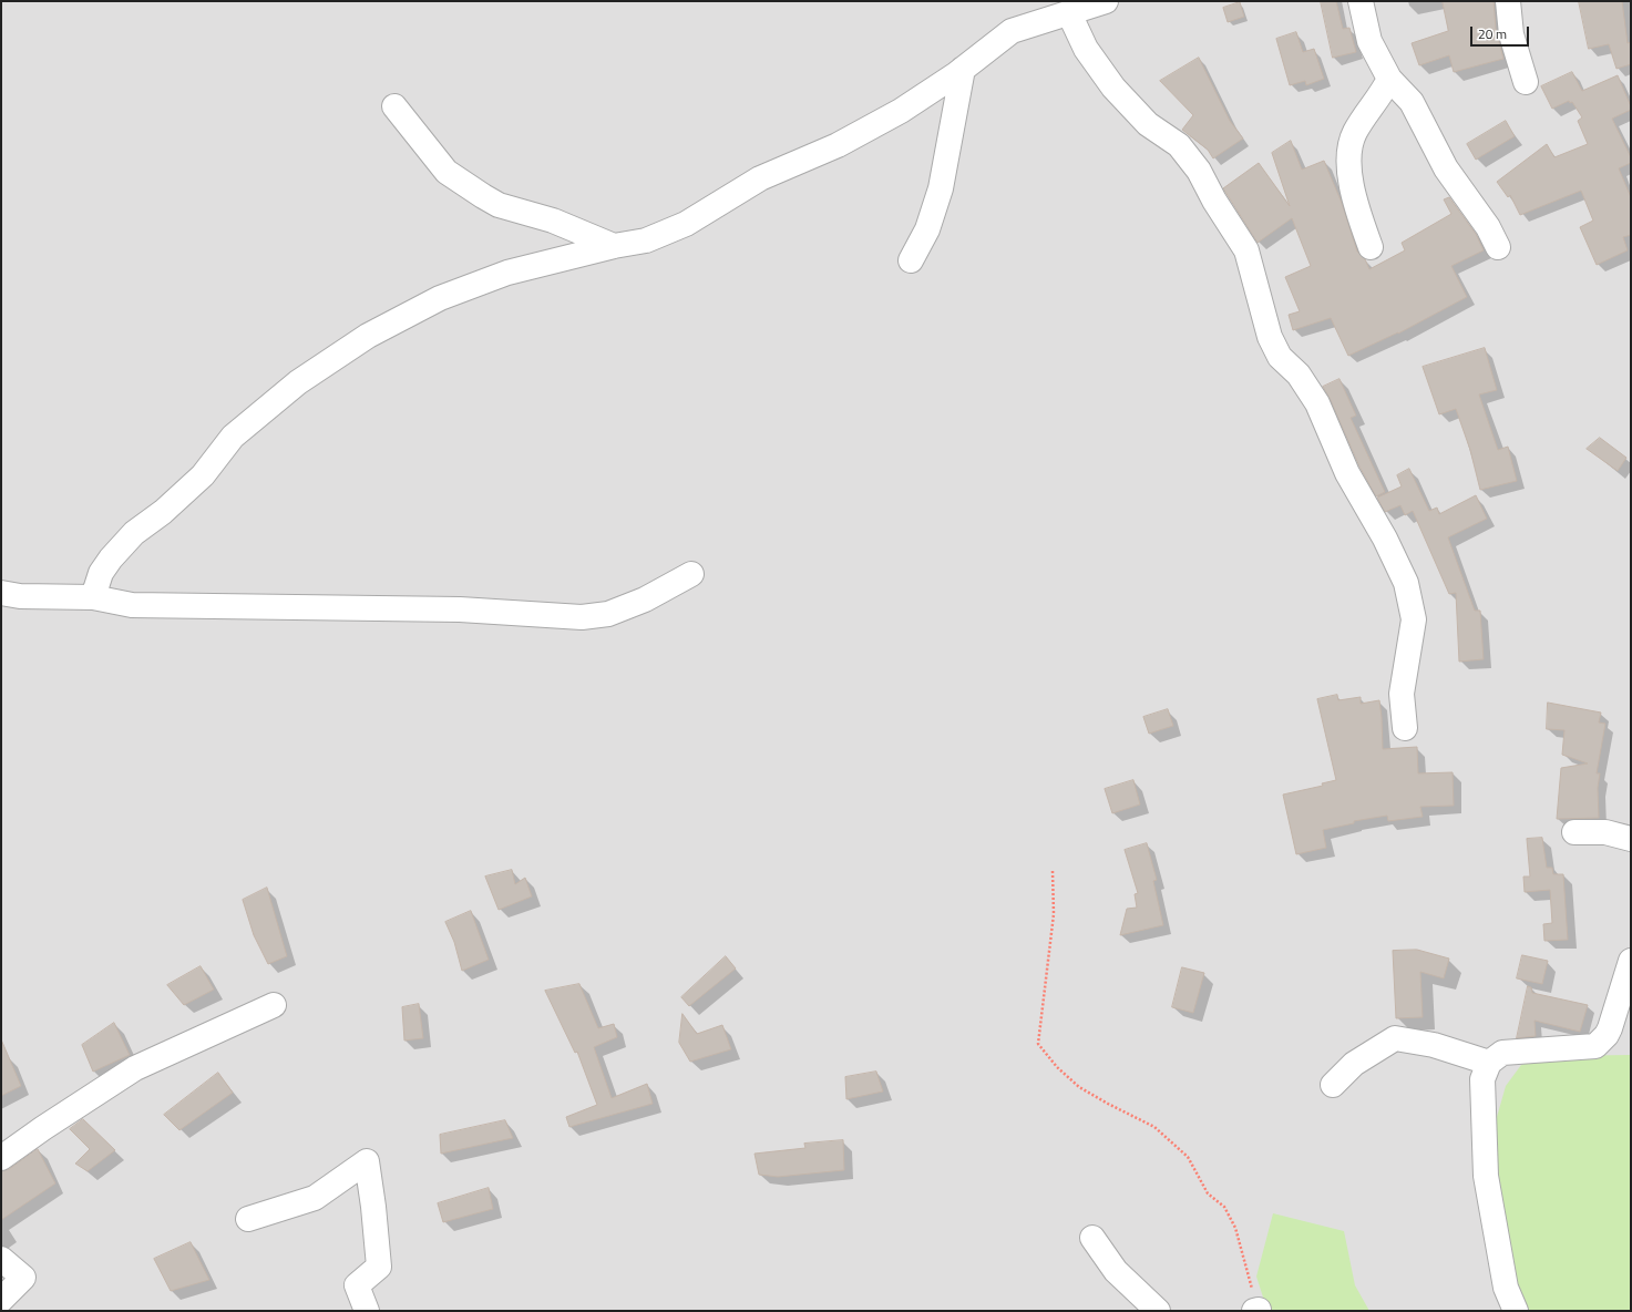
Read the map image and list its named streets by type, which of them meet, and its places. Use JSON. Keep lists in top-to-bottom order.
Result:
{
  "scale_bar": "20 m"
}
